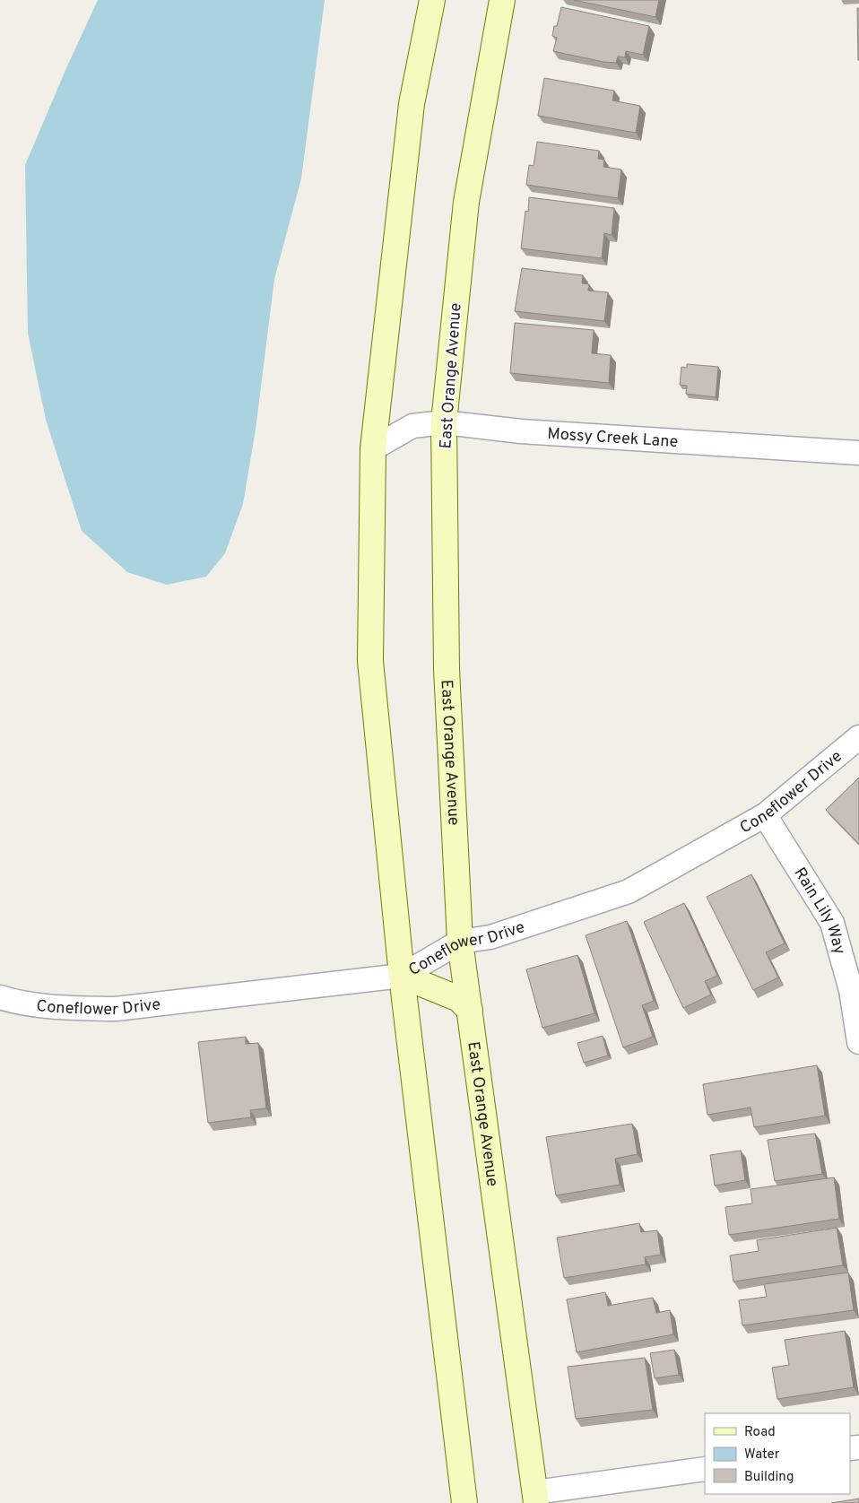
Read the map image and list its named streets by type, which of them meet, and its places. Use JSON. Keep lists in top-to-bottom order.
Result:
{
  "streets": {
    "street": [
      "East Orange Avenue",
      "Mossy Creek Lane",
      "Coneflower Drive",
      "Rain Lily Way"
    ]
  },
  "crossings": [
    ["East Orange Avenue", "Mossy Creek Lane"],
    ["East Orange Avenue", "Coneflower Drive"],
    ["Coneflower Drive", "Rain Lily Way"]
  ],
  "legend": ["Road", "Water", "Building"]
}
